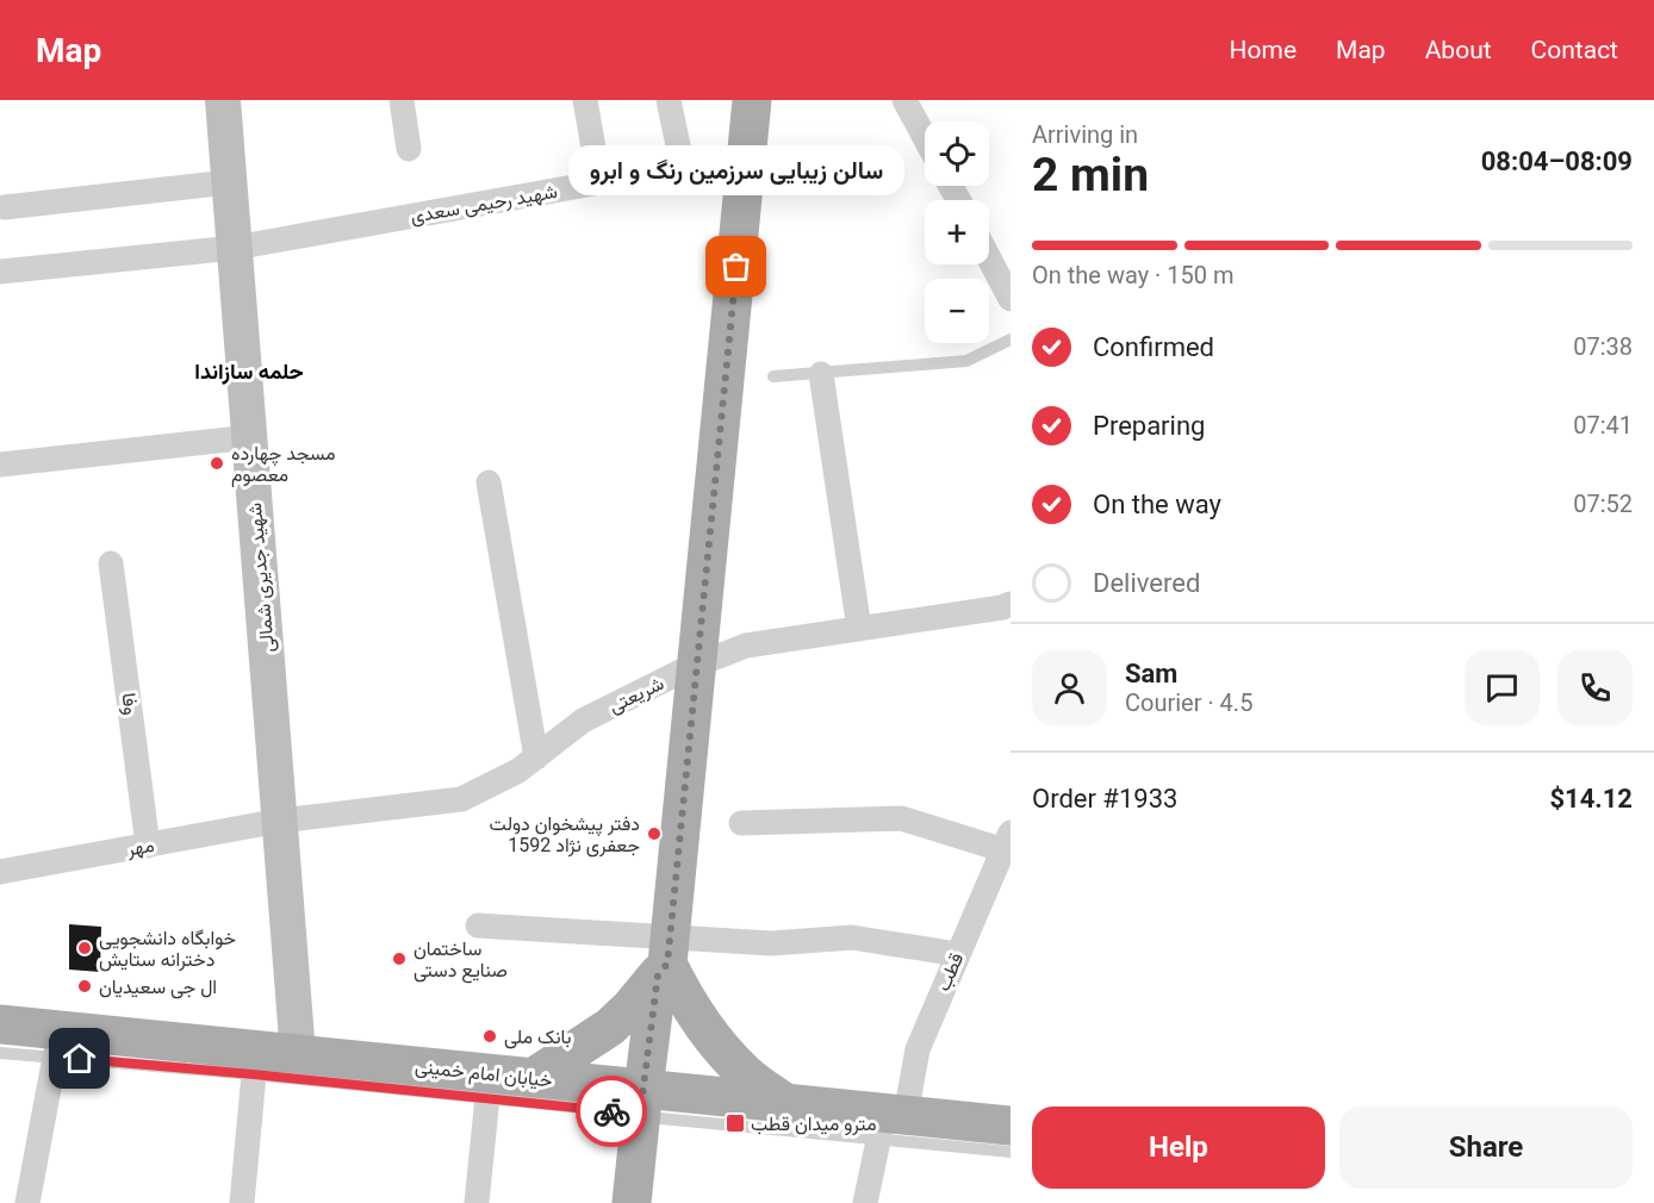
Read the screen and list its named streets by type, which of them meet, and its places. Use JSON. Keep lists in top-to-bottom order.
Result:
{
  "streets": {
    "main road": ["شهید جدیری شمالی", "خیابان امام خمینی"],
    "street": [
      "شهید رحیمی سعدی",
      "شریعتی",
      "وفا",
      "مهر",
      "قطب"
    ]
  },
  "crossings": [
    ["شهید رحیمی سعدی", "شهید جدیری شمالی"],
    ["شهید جدیری شمالی", "شریعتی"],
    ["شهید جدیری شمالی", "مهر"],
    ["شهید جدیری شمالی", "خیابان امام خمینی"],
    ["شریعتی", "مهر"],
    ["وفا", "مهر"],
    ["قطب", "خیابان امام خمینی"]
  ],
  "districts": ["حلمه سازاندا"],
  "places": {
    "other": [
      "سالن زیبایی سرزمین رنگ و ابرو",
      "مسجد چهارده معصوم",
      "دفتر پیشخوان دولت 1592 جعفری نژاد",
      "خوابگاه دانشجویی دخترانه ستایش",
      "ساختمان صنایع دستی",
      "ال جی سعیدیان",
      "بانک ملی"
    ],
    "transit": ["مترو میدان قطب"]
  },
  "page": {
    "header": "Map",
    "nav": [
      "Home",
      "Map",
      "About",
      "Contact"
    ],
    "heading": ["2 min", "Arriving in", "08:04–08:09"],
    "panel": [
      "Sam",
      "Courier · 4.5",
      "Order #1933",
      "$14.12"
    ],
    "map_buttons": ["+", "−"],
    "bubble": "سالن زیبایی سرزمین رنگ و ابرو",
    "bar": "On the way · 150 m",
    "list": [
      ["Confirmed", "07:38"],
      ["Preparing", "07:41"],
      ["On the way", "07:52"],
      "Delivered"
    ],
    "buttons": ["Help", "Share"]
  }
}
